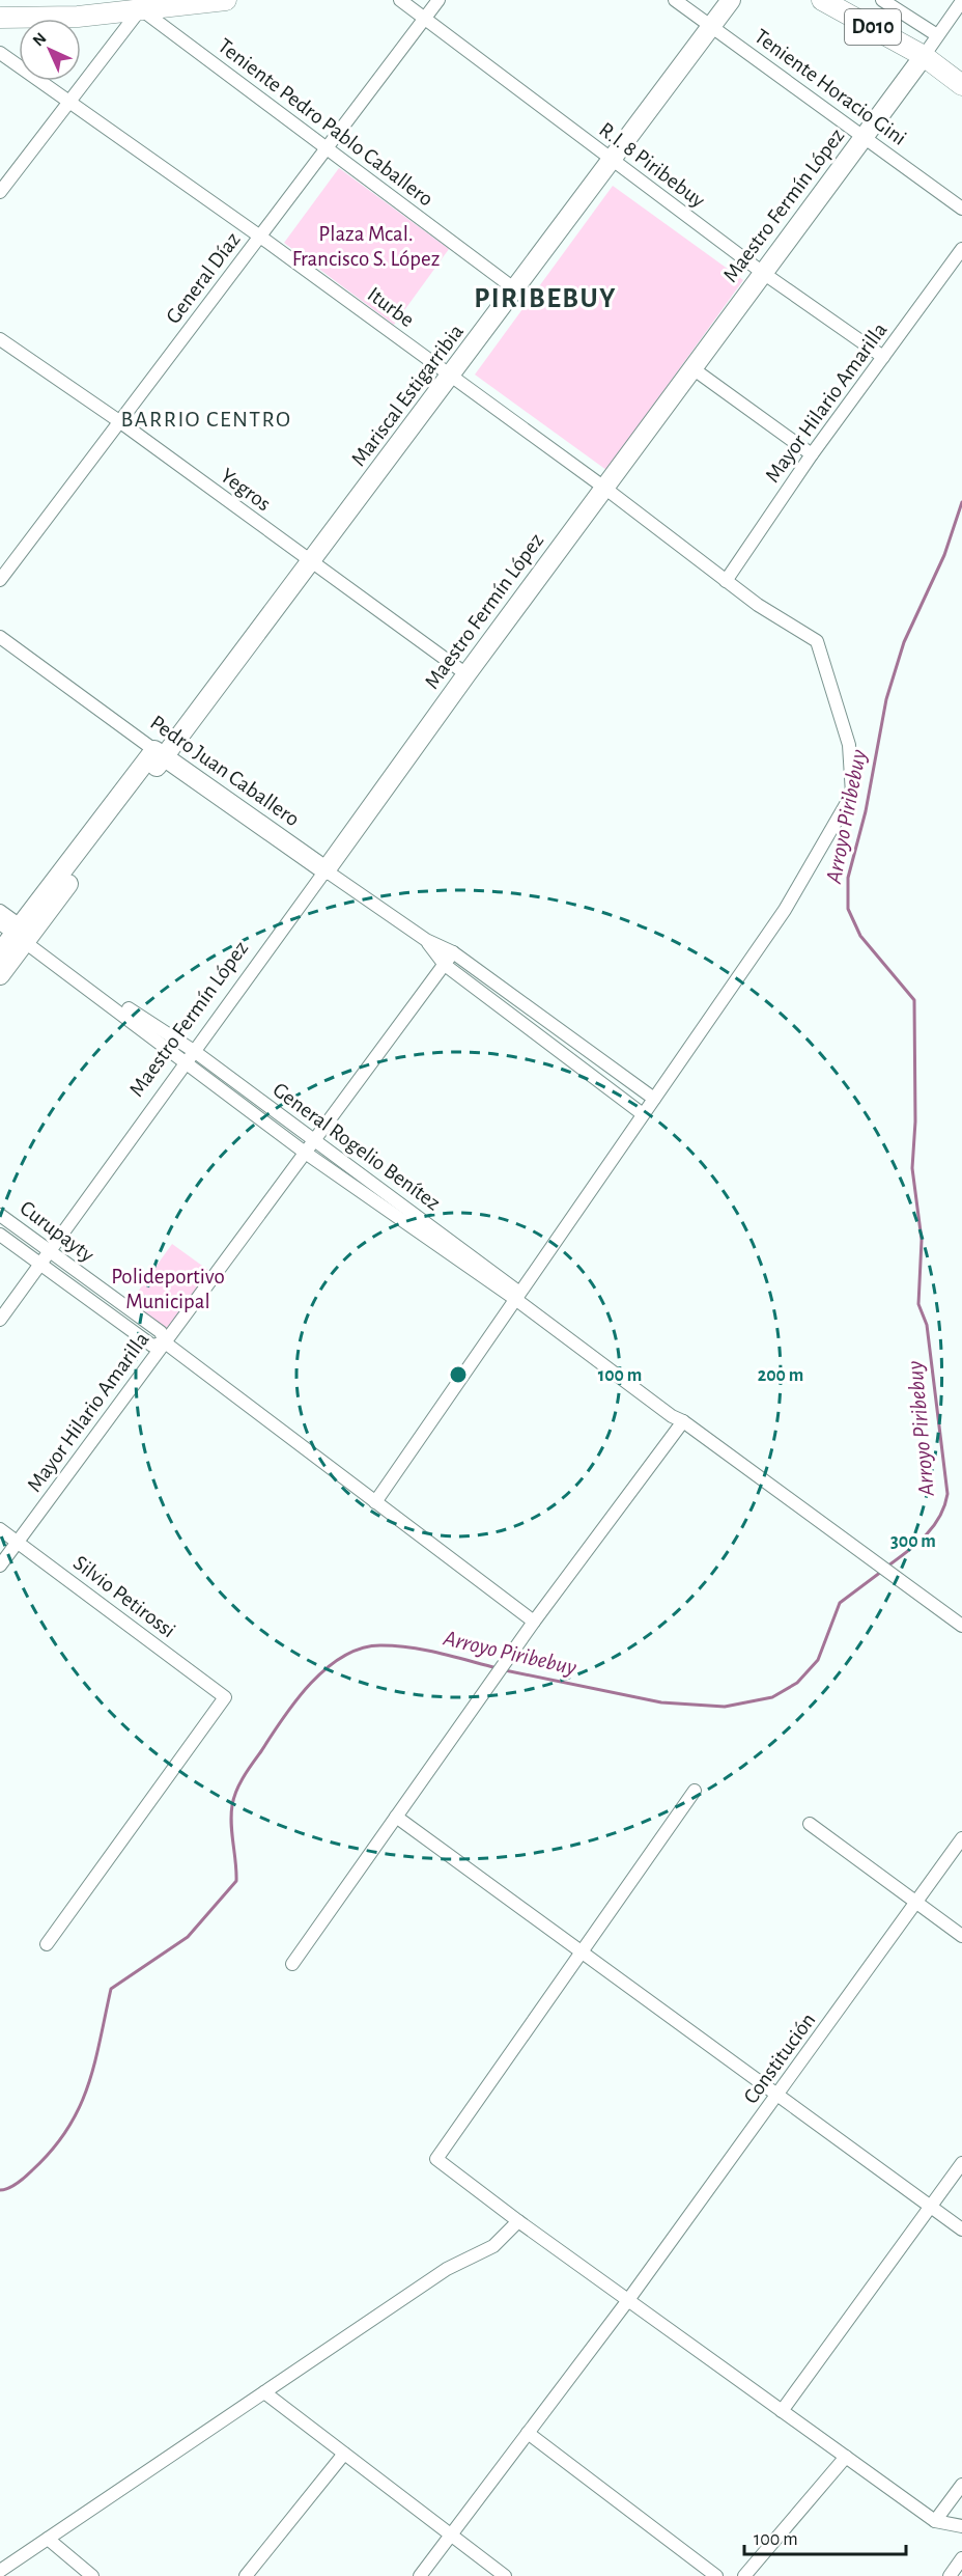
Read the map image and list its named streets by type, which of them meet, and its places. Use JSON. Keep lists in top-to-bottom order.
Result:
{
  "streets": {
    "main road": ["D010"],
    "street": [
      "Teniente Horacio Gini",
      "Teniente Pedro Pablo Caballero",
      "R.I. 8 Piribebuy",
      "Maestro Fermín López",
      "General Díaz",
      "Iturbe",
      "Mariscal Estigarribia",
      "Mayor Hilario Amarilla",
      "Yegros",
      "Pedro Juan Caballero",
      "General Rogelio Benítez",
      "Curupayty",
      "Silvio Petirossi",
      "Constitución"
    ]
  },
  "crossings": [
    ["D010", "Maestro Fermín López"],
    ["Teniente Horacio Gini", "Maestro Fermín López"],
    ["Teniente Horacio Gini", "Mariscal Estigarribia"],
    ["Teniente Pedro Pablo Caballero", "General Díaz"],
    ["Teniente Pedro Pablo Caballero", "Mariscal Estigarribia"],
    ["R.I. 8 Piribebuy", "Maestro Fermín López"],
    ["R.I. 8 Piribebuy", "General Díaz"],
    ["R.I. 8 Piribebuy", "Mariscal Estigarribia"],
    ["R.I. 8 Piribebuy", "Mayor Hilario Amarilla"],
    ["Maestro Fermín López", "Iturbe"],
    ["Maestro Fermín López", "Yegros"],
    ["Maestro Fermín López", "Pedro Juan Caballero"],
    ["Maestro Fermín López", "General Rogelio Benítez"],
    ["Maestro Fermín López", "Curupayty"],
    ["General Díaz", "Iturbe"],
    ["General Díaz", "Yegros"],
    ["Iturbe", "Mariscal Estigarribia"],
    ["Iturbe", "Mayor Hilario Amarilla"],
    ["Iturbe", "General Rogelio Benítez"],
    ["Mariscal Estigarribia", "Yegros"],
    ["Mariscal Estigarribia", "Pedro Juan Caballero"],
    ["Mariscal Estigarribia", "General Rogelio Benítez"],
    ["Mayor Hilario Amarilla", "General Rogelio Benítez"],
    ["Mayor Hilario Amarilla", "Curupayty"],
    ["Mayor Hilario Amarilla", "Silvio Petirossi"]
  ],
  "districts": ["PIRIBEBUY", "BARRIO CENTRO"],
  "water": ["Arroyo Piribebuy"],
  "parks": ["Plaza Mcal. Francisco S. López", "Polideportivo Municipal"],
  "scale_bar": "100 m",
  "north": "top left",
  "rings": ["100 m", "200 m", "300 m"]
}
